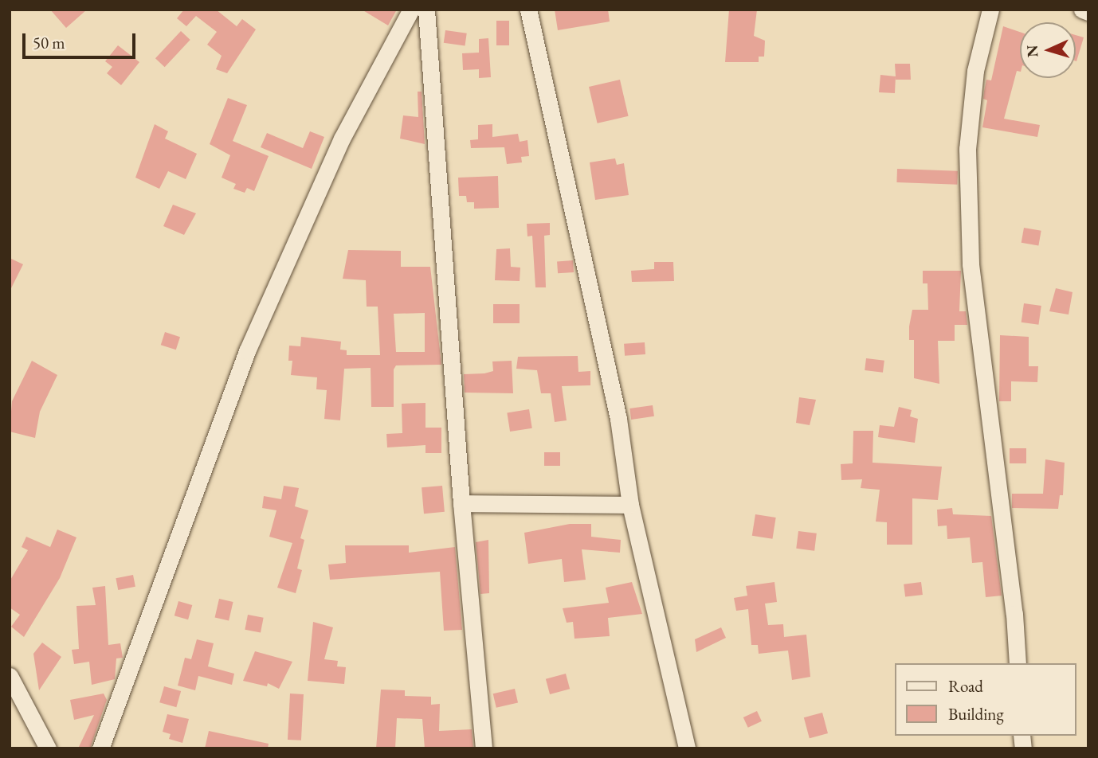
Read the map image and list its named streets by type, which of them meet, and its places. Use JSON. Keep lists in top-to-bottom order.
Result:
{
  "legend": ["Road", "Building"],
  "scale_bar": "50 m",
  "north": "left"
}
